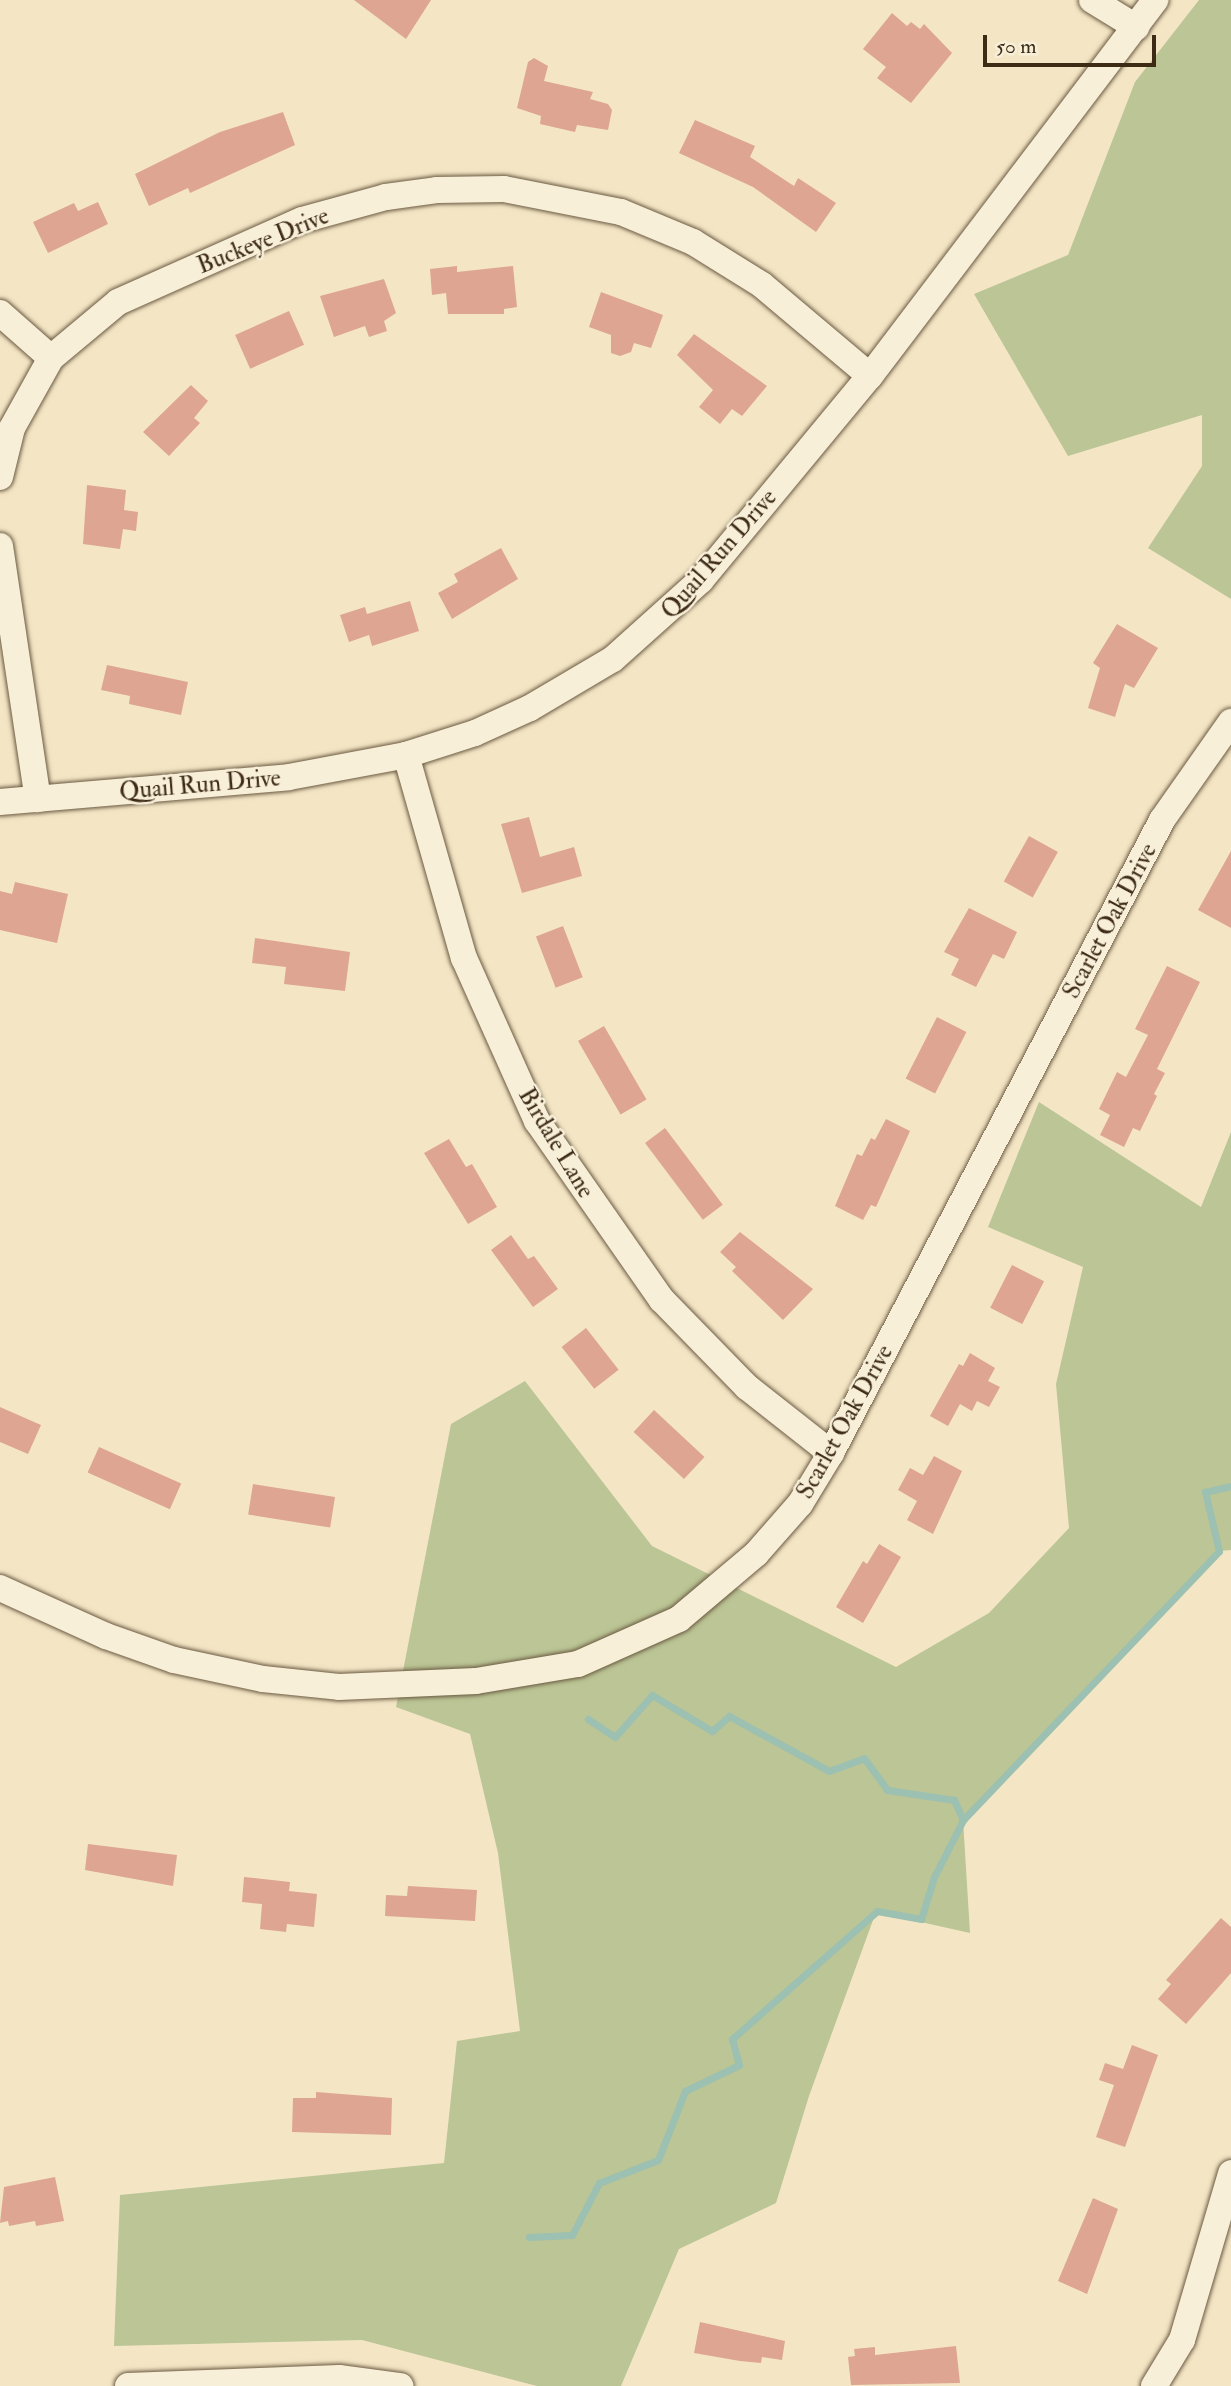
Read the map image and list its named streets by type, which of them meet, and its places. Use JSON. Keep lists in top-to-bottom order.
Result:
{
  "streets": {
    "street": [
      "Buckeye Drive",
      "Quail Run Drive",
      "Scarlet Oak Drive",
      "Birdale Lane"
    ]
  },
  "crossings": [
    ["Buckeye Drive", "Quail Run Drive"],
    ["Quail Run Drive", "Birdale Lane"],
    ["Scarlet Oak Drive", "Birdale Lane"]
  ],
  "scale_bar": "50 m"
}
